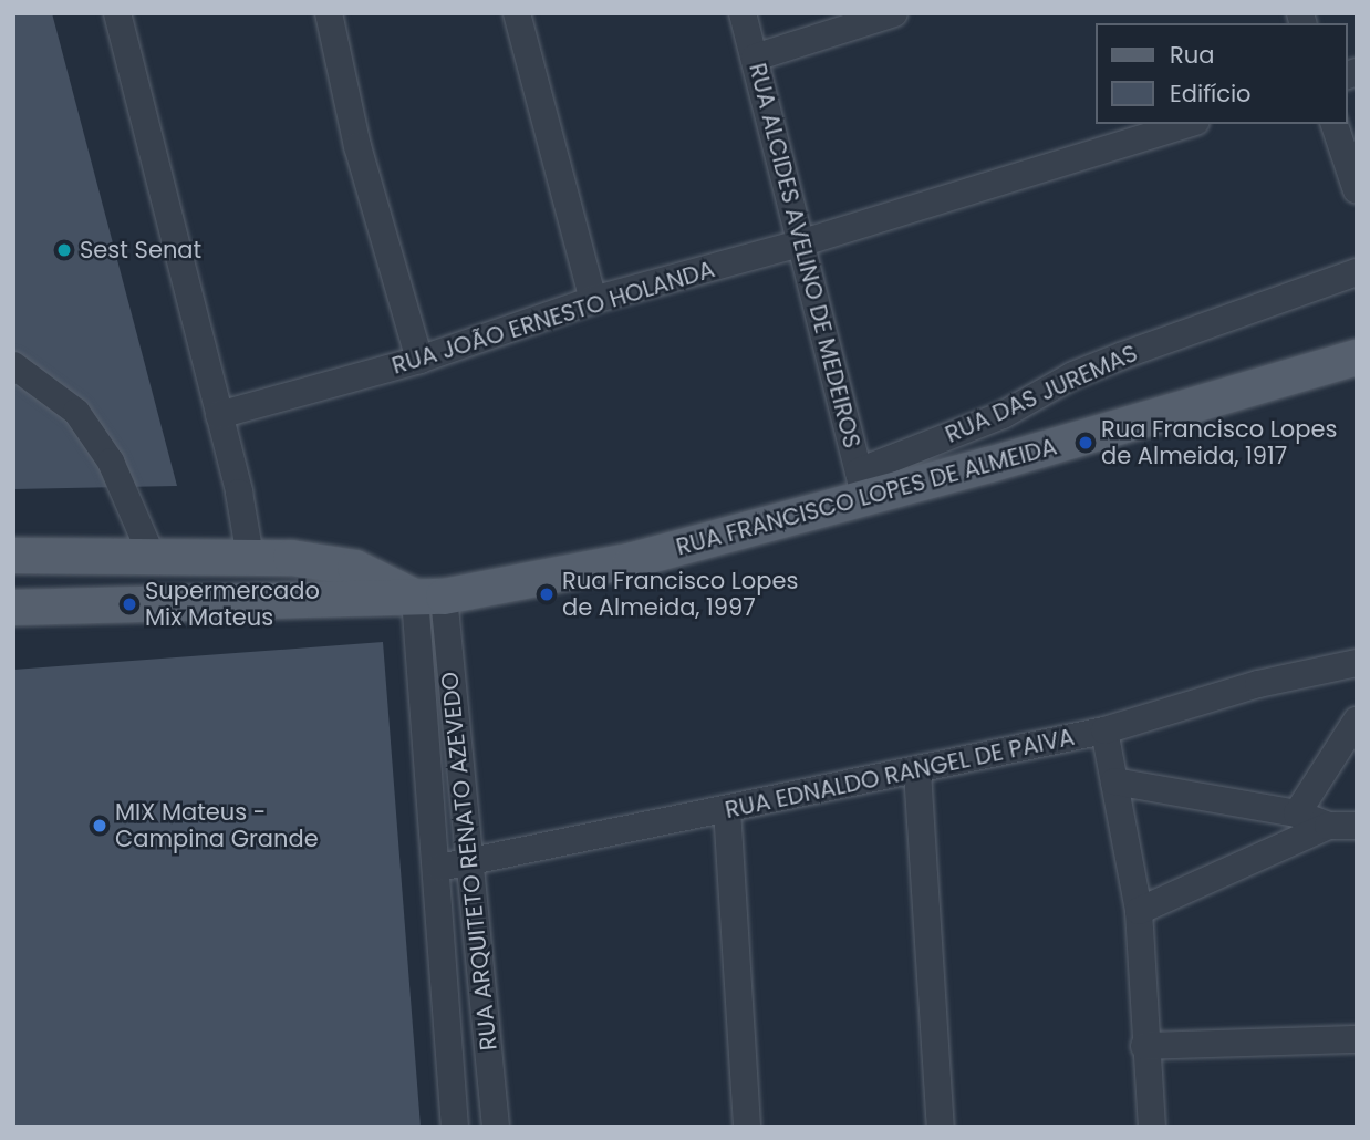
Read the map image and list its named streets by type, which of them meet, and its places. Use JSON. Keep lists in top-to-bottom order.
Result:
{
  "streets": {
    "main road": ["RUA FRANCISCO LOPES DE ALMEIDA"],
    "street": [
      "RUA ALCIDES AVELINO DE MEDEIROS",
      "RUA JOÃO ERNESTO HOLANDA",
      "RUA DAS JUREMAS",
      "RUA EDNALDO RANGEL DE PAIVA",
      "RUA ARQUITETO RENATO AZEVEDO"
    ]
  },
  "crossings": [
    ["RUA ALCIDES AVELINO DE MEDEIROS", "RUA JOÃO ERNESTO HOLANDA"],
    ["RUA ALCIDES AVELINO DE MEDEIROS", "RUA DAS JUREMAS"],
    ["RUA ALCIDES AVELINO DE MEDEIROS", "RUA FRANCISCO LOPES DE ALMEIDA"],
    ["RUA DAS JUREMAS", "RUA FRANCISCO LOPES DE ALMEIDA"],
    ["RUA FRANCISCO LOPES DE ALMEIDA", "RUA ARQUITETO RENATO AZEVEDO"],
    ["RUA EDNALDO RANGEL DE PAIVA", "RUA ARQUITETO RENATO AZEVEDO"]
  ],
  "places": [
    "Sest Senat",
    "Rua Francisco Lopes de Almeida, 1917",
    "Rua Francisco Lopes de Almeida, 1997",
    "Supermercado Mix Mateus",
    "MIX Mateus - Campina Grande"
  ],
  "legend": ["Rua", "Edifício"]
}
